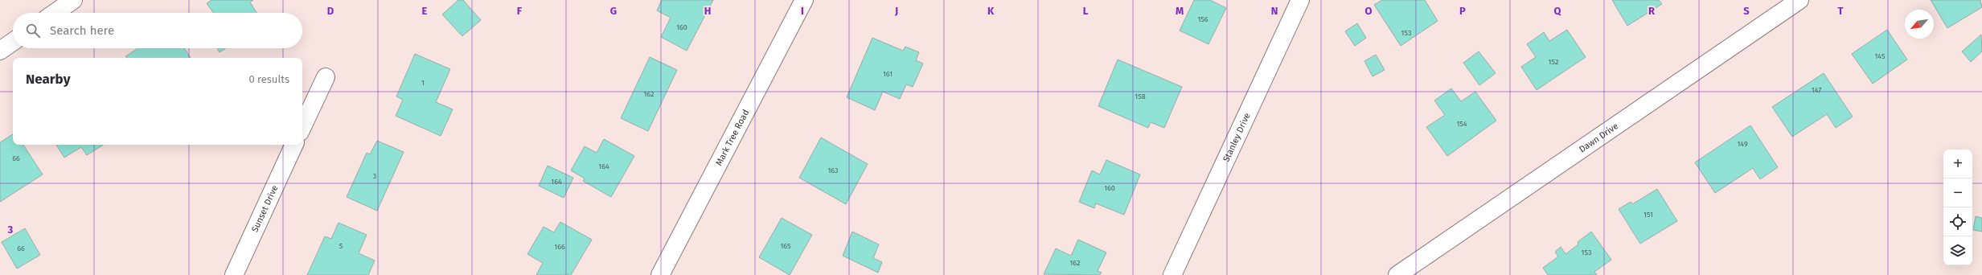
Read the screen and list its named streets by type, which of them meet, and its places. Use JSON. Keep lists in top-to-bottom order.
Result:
{
  "streets": {
    "street": [
      "Mark Tree Road",
      "Stanley Drive",
      "Dawn Drive",
      "Sunset Drive"
    ]
  },
  "house_numbers": [
    "156",
    "160",
    "153",
    "145",
    "152",
    "161",
    "1",
    "147",
    "162",
    "158",
    "154",
    "149",
    "66",
    "164",
    "163",
    "3",
    "164",
    "160",
    "151",
    "5",
    "165",
    "166",
    "66",
    "153",
    "162"
  ],
  "north": "bottom left",
  "page": {
    "search": "Search here",
    "heading": ["Nearby", "0 results"],
    "map_buttons": ["+", "−"]
  },
  "grid": {
    "columns": [
      "D",
      "E",
      "F",
      "G",
      "H",
      "I",
      "J",
      "K",
      "L",
      "M",
      "N",
      "O",
      "P",
      "Q",
      "R",
      "S",
      "T"
    ],
    "rows": ["3"]
  }
}
